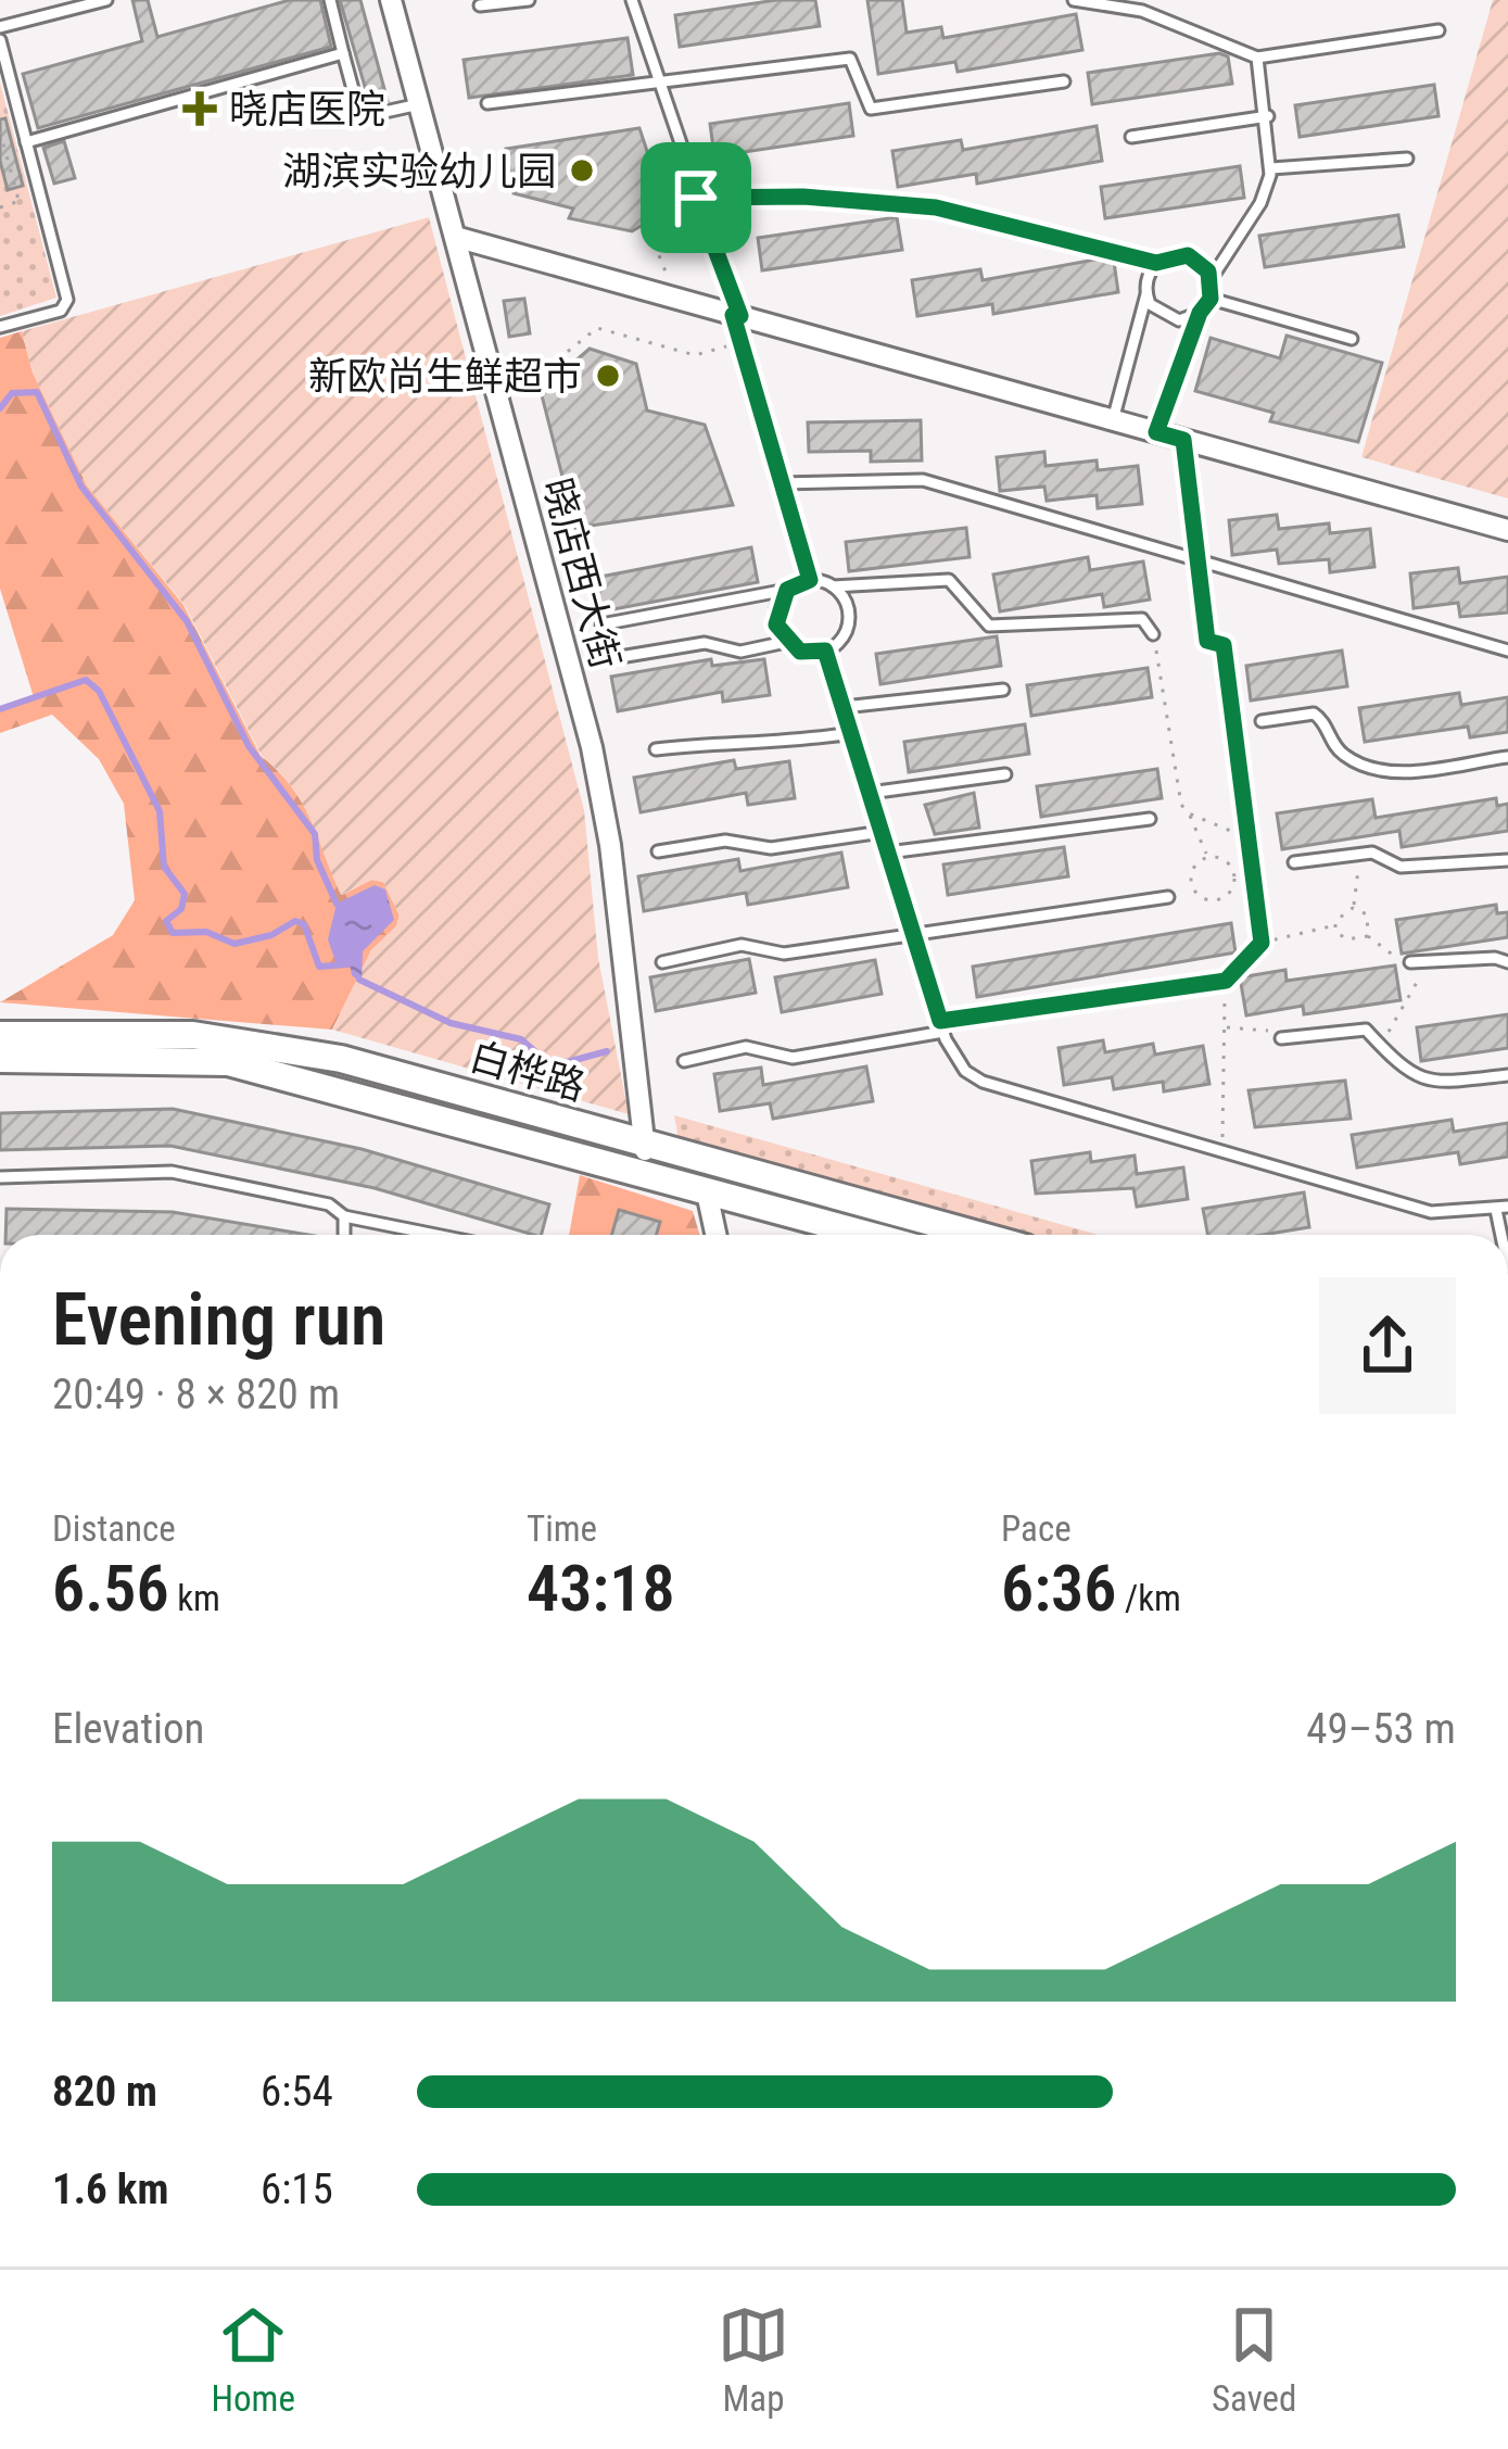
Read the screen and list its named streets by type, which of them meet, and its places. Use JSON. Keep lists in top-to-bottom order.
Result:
{
  "streets": {
    "street": ["晓店西大街", "白桦路"]
  },
  "crossings": [
    ["晓店西大街", "白桦路"]
  ],
  "places": {
    "health": ["晓店医院"],
    "other": ["湖滨实验幼儿园", "新欧尚生鲜超市"]
  },
  "page": {
    "heading": ["Evening run", "20:49 · 8 × 820 m"],
    "stats": [
      ["Distance", "6.56 km"],
      ["Time", "43:18"],
      ["Pace", "6:36 /km"]
    ],
    "chart": ["Elevation", "49–53 m"],
    "list": [
      {
        "name": "820 m",
        "note": "6:54"
      },
      {
        "name": "1.6 km",
        "note": "6:15"
      }
    ],
    "tabs": ["Home", "Map", "Saved"]
  }
}
